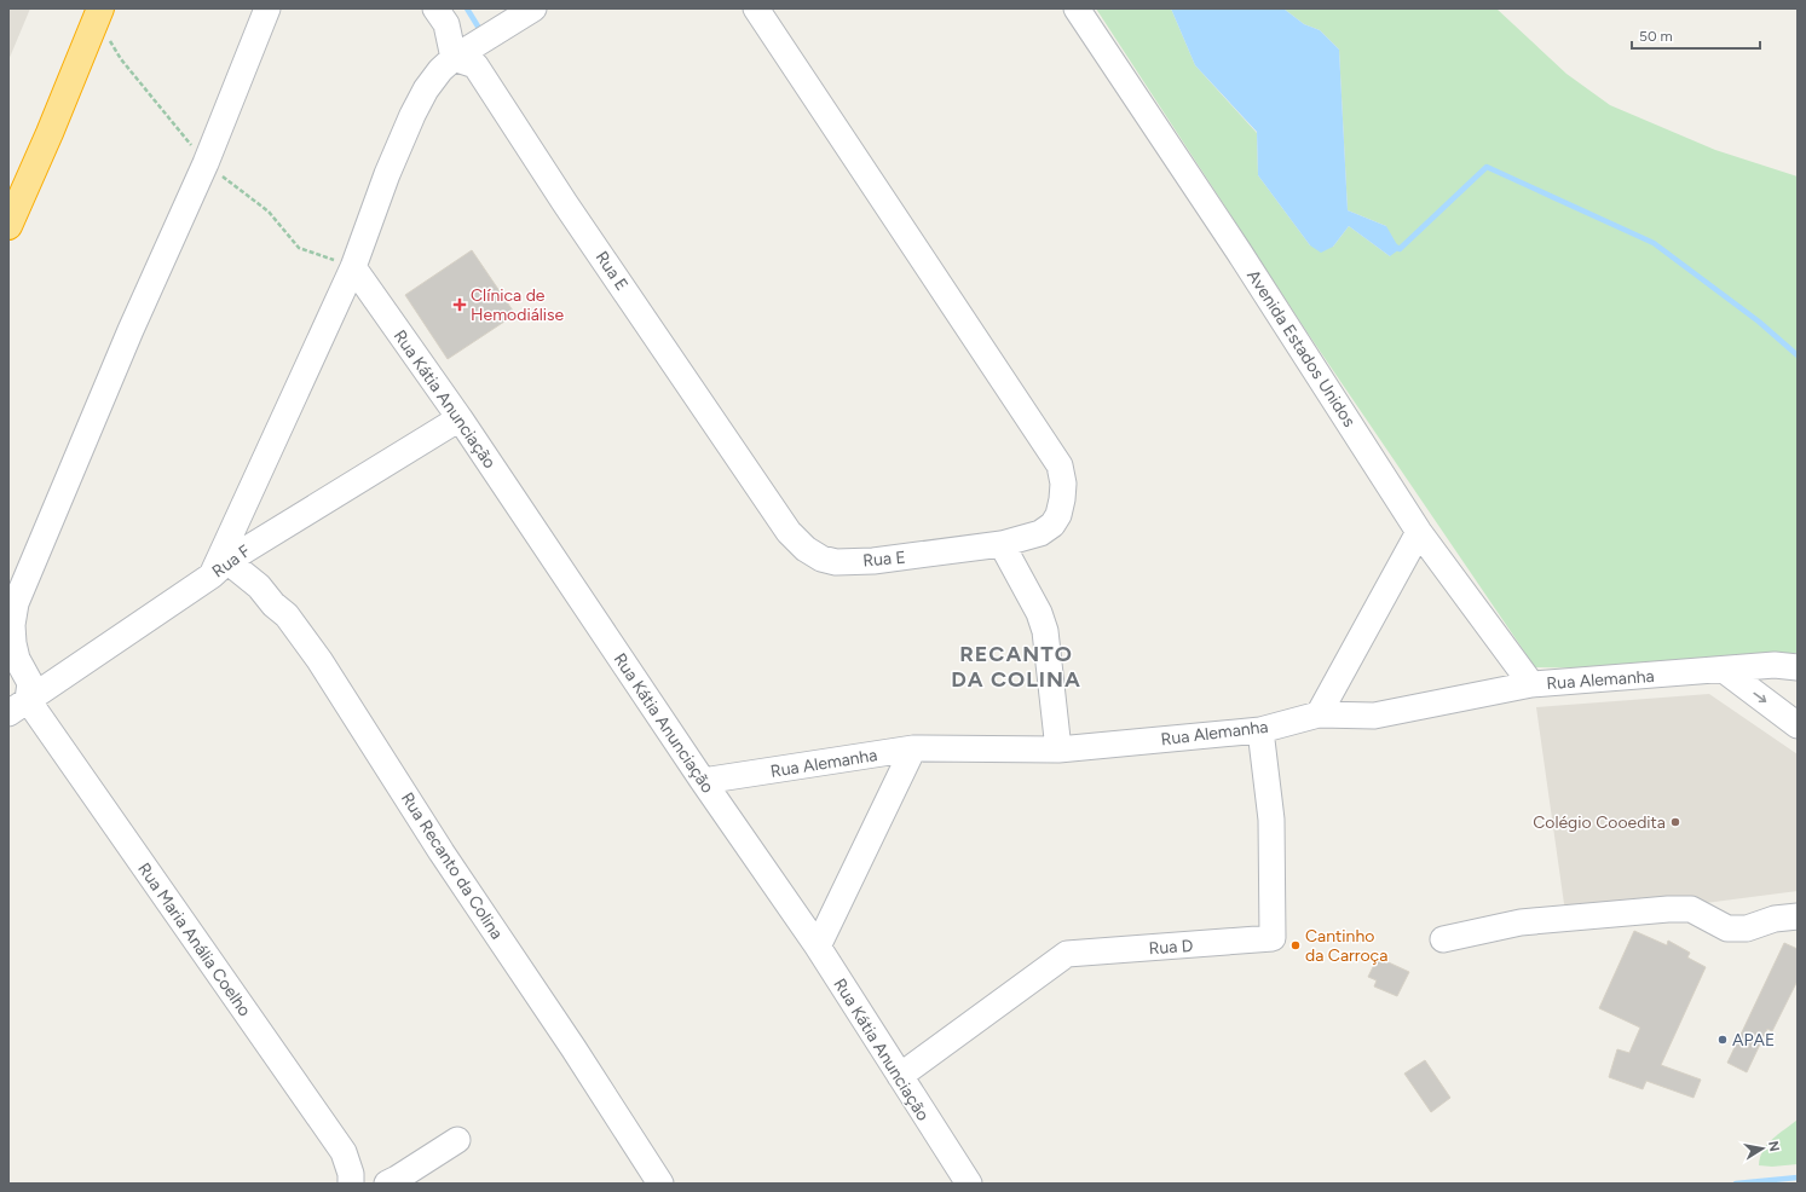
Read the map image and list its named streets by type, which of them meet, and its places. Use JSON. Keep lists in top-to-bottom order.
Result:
{
  "streets": {
    "street": [
      "Rua E",
      "Avenida Estados Unidos",
      "Rua Kátia Anunciação",
      "Rua F",
      "Rua Alemanha",
      "Rua Recanto da Colina",
      "Rua Maria Anália Coelho",
      "Rua D"
    ]
  },
  "crossings": [
    ["Avenida Estados Unidos", "Rua Alemanha"],
    ["Rua Kátia Anunciação", "Rua F"],
    ["Rua Kátia Anunciação", "Rua Alemanha"],
    ["Rua Kátia Anunciação", "Rua D"],
    ["Rua F", "Rua Recanto da Colina"],
    ["Rua F", "Rua Maria Anália Coelho"],
    ["Rua Alemanha", "Rua D"]
  ],
  "districts": ["RECANTO DA COLINA"],
  "places": {
    "health": ["Clínica de Hemodiálise"],
    "other": ["Colégio Cooedita", "Cantinho da Carroça", "APAE"]
  },
  "scale_bar": "50 m",
  "north": "right"
}
